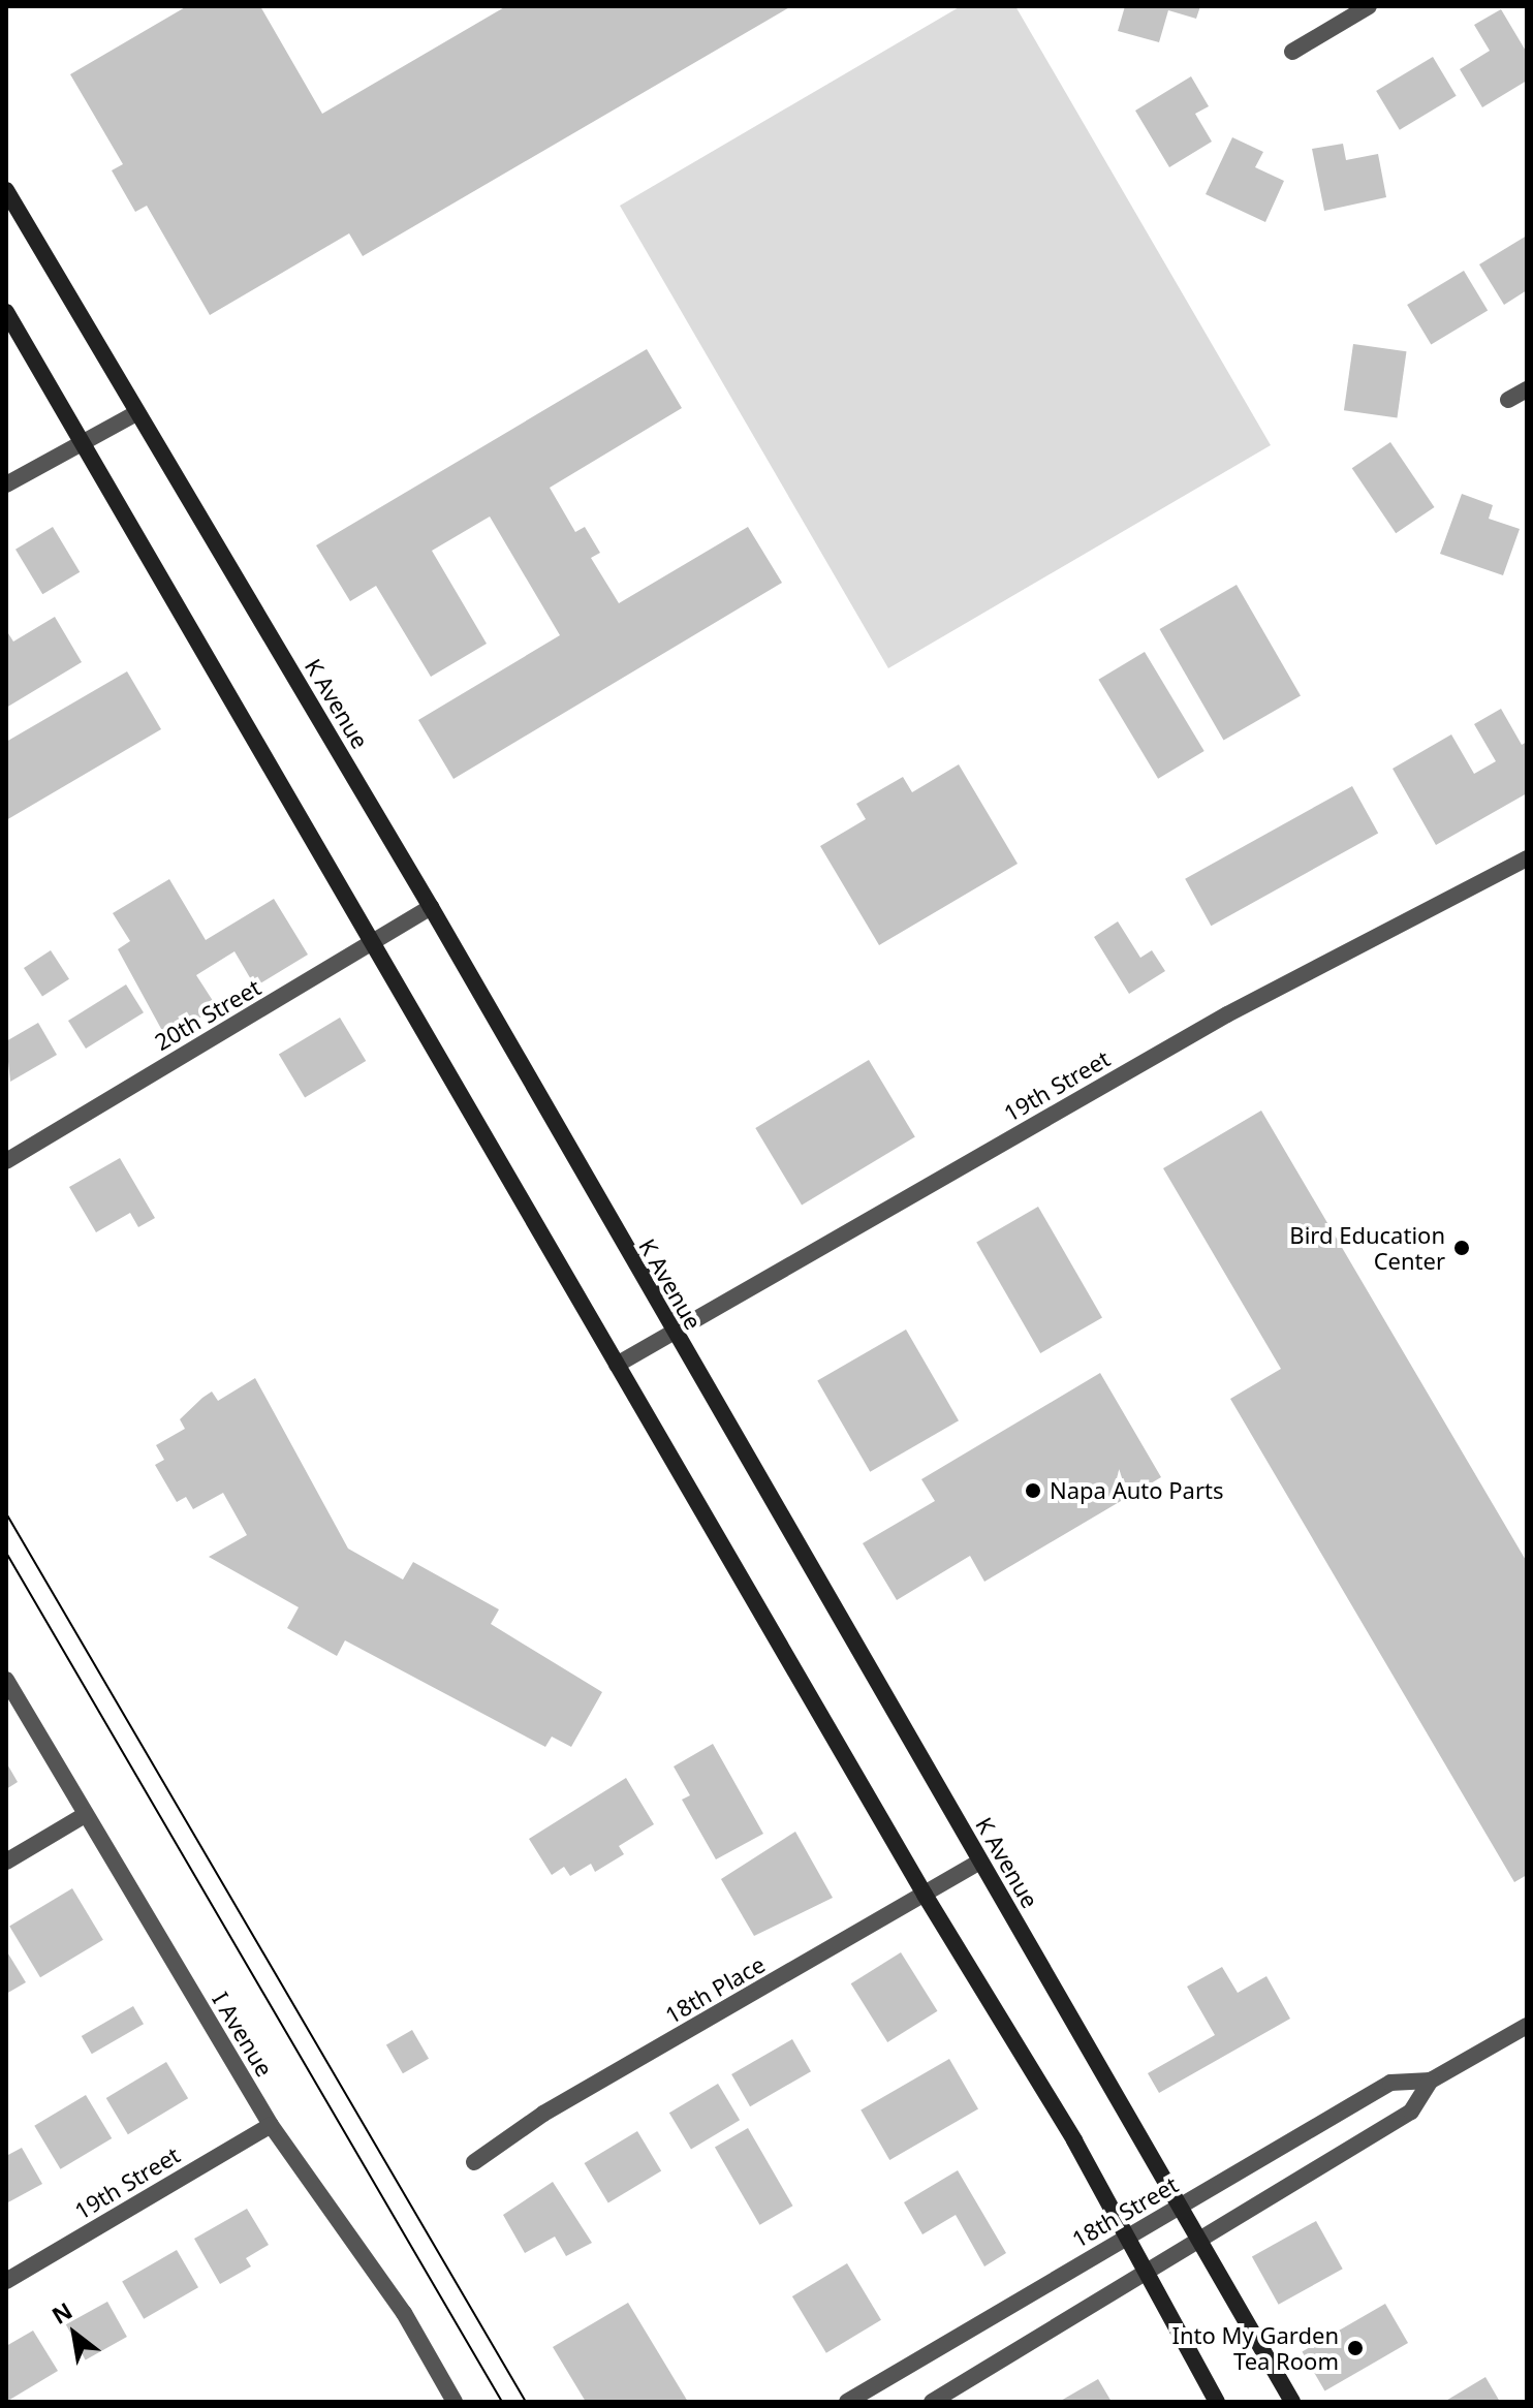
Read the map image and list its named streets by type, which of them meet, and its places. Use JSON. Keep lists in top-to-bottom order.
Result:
{
  "streets": {
    "main road": ["K Avenue"],
    "street": [
      "20th Street",
      "19th Street",
      "18th Place",
      "I Avenue",
      "18th Street"
    ]
  },
  "crossings": [
    ["K Avenue", "20th Street"],
    ["K Avenue", "19th Street"],
    ["K Avenue", "18th Place"],
    ["K Avenue", "18th Street"],
    ["19th Street", "I Avenue"]
  ],
  "places": ["Bird Education Center", "Napa Auto Parts", "Into My Garden Tea Room"],
  "north": "top left"
}
